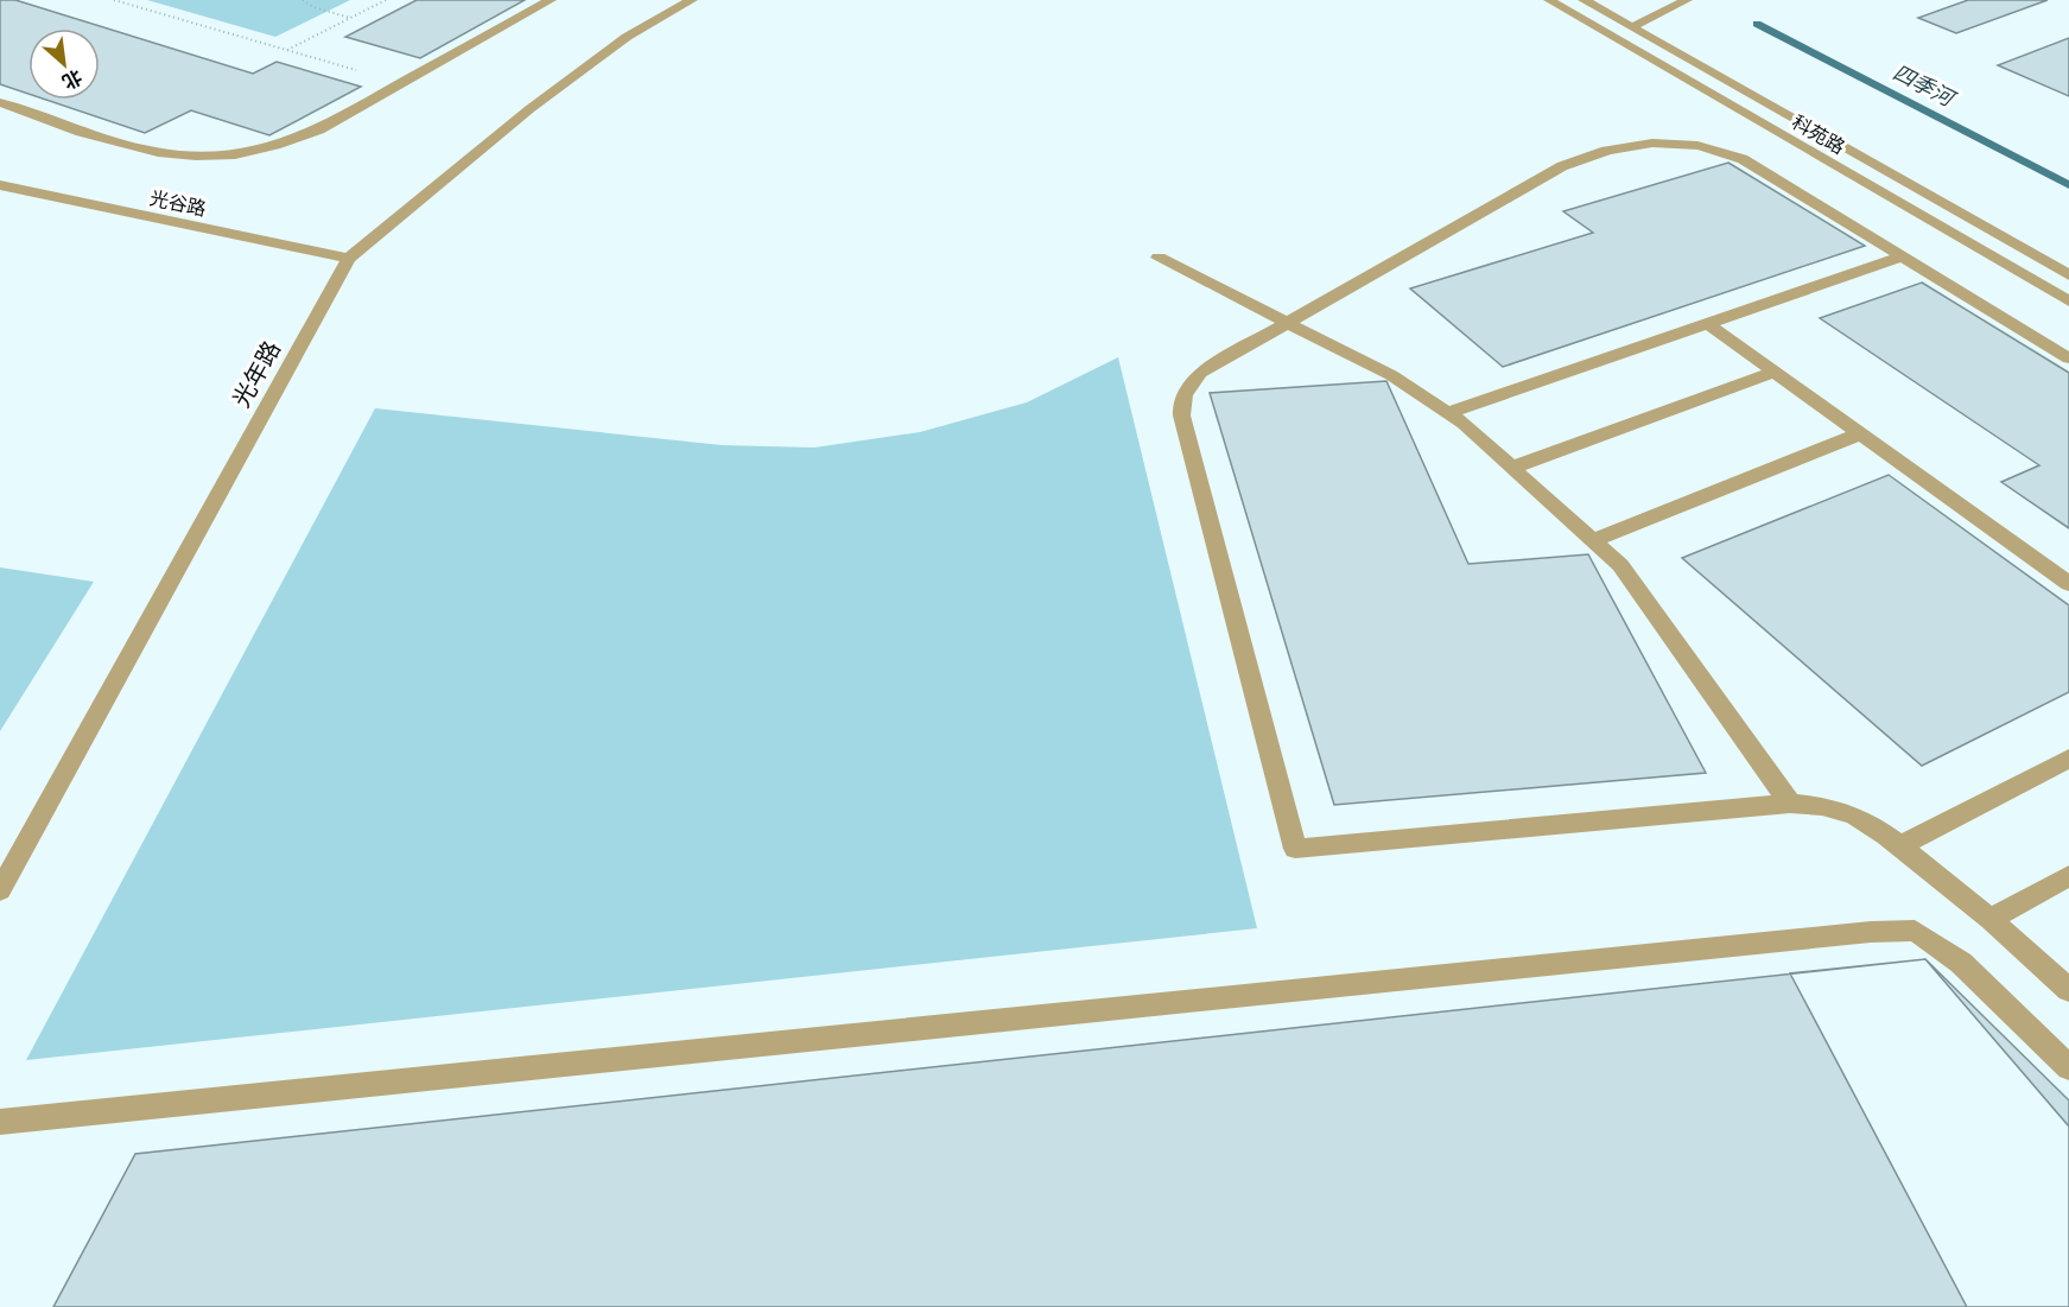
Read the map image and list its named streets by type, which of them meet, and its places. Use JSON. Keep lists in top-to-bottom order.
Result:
{
  "streets": {
    "street": ["科苑路", "光谷路", "光年路"]
  },
  "crossings": [
    ["光谷路", "光年路"]
  ],
  "water": ["四季河"],
  "north": "bottom right"
}
